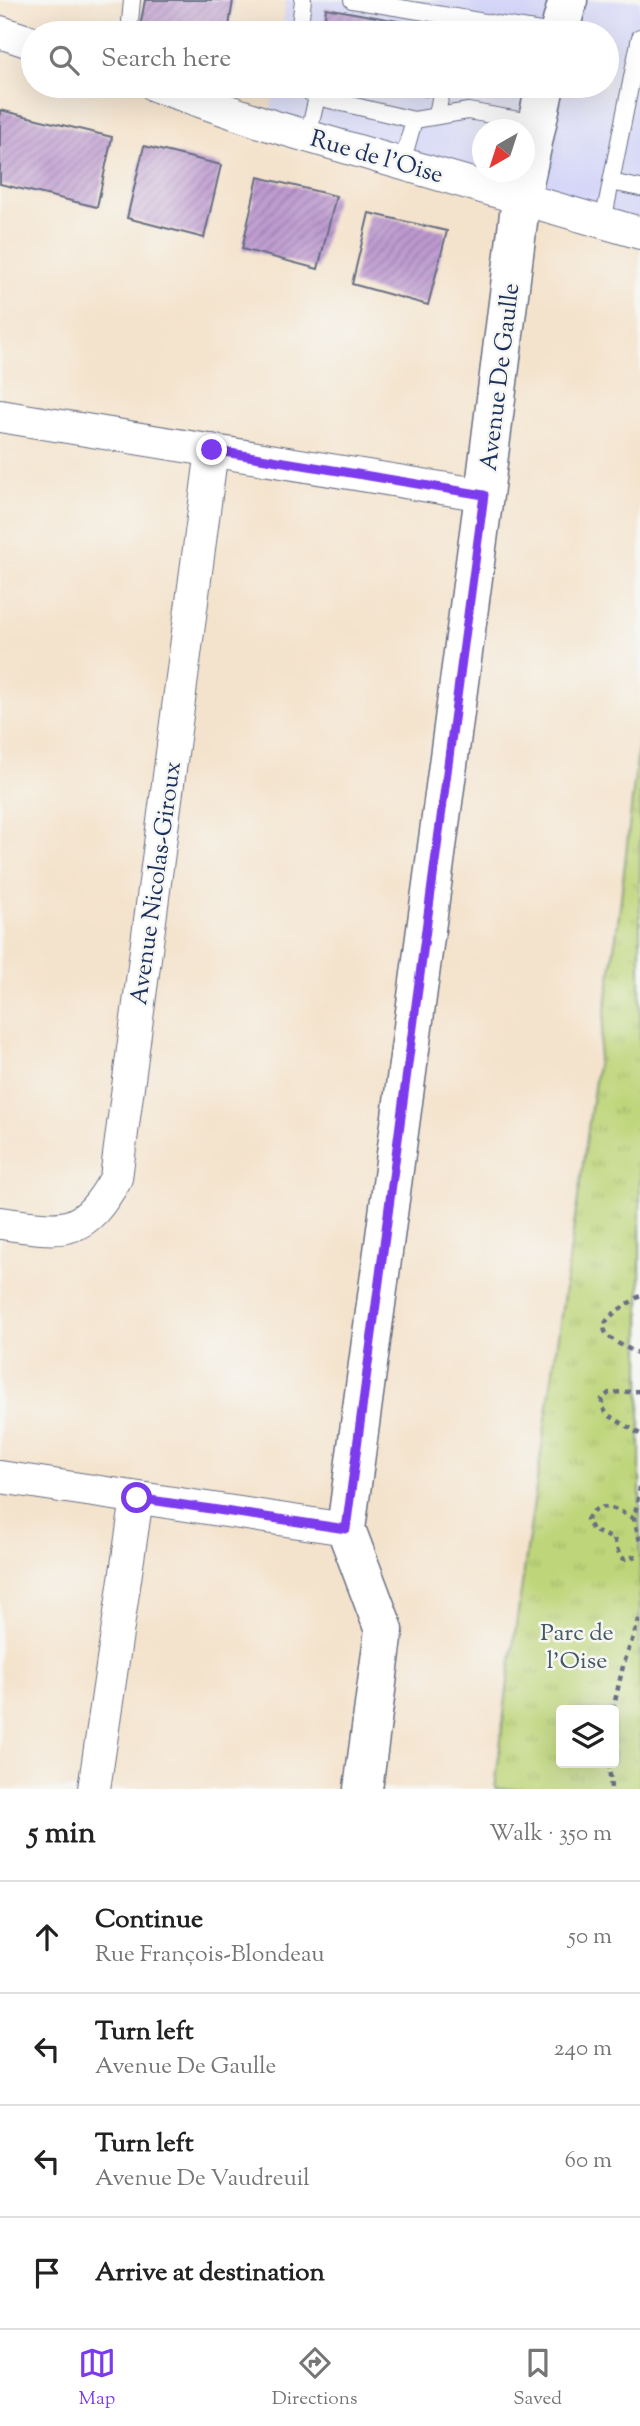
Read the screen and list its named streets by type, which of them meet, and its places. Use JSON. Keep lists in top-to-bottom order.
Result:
{
  "streets": {
    "street": ["Rue de l'Oise", "Avenue De Gaulle", "Avenue Nicolas-Giroux"]
  },
  "crossings": [
    ["Rue de l'Oise", "Avenue De Gaulle"]
  ],
  "parks": ["Parc de l’Oise"],
  "north": "bottom left",
  "page": {
    "search": "Search here",
    "heading": ["5 min", "Walk · 350 m"],
    "list": [
      ["Continue", "Rue François-Blondeau", "50 m"],
      ["Turn left", "Avenue De Gaulle", "240 m"],
      ["Turn left", "Avenue De Vaudreuil", "60 m"],
      "Arrive at destination"
    ],
    "nav": ["Map", "Directions", "Saved"]
  }
}
